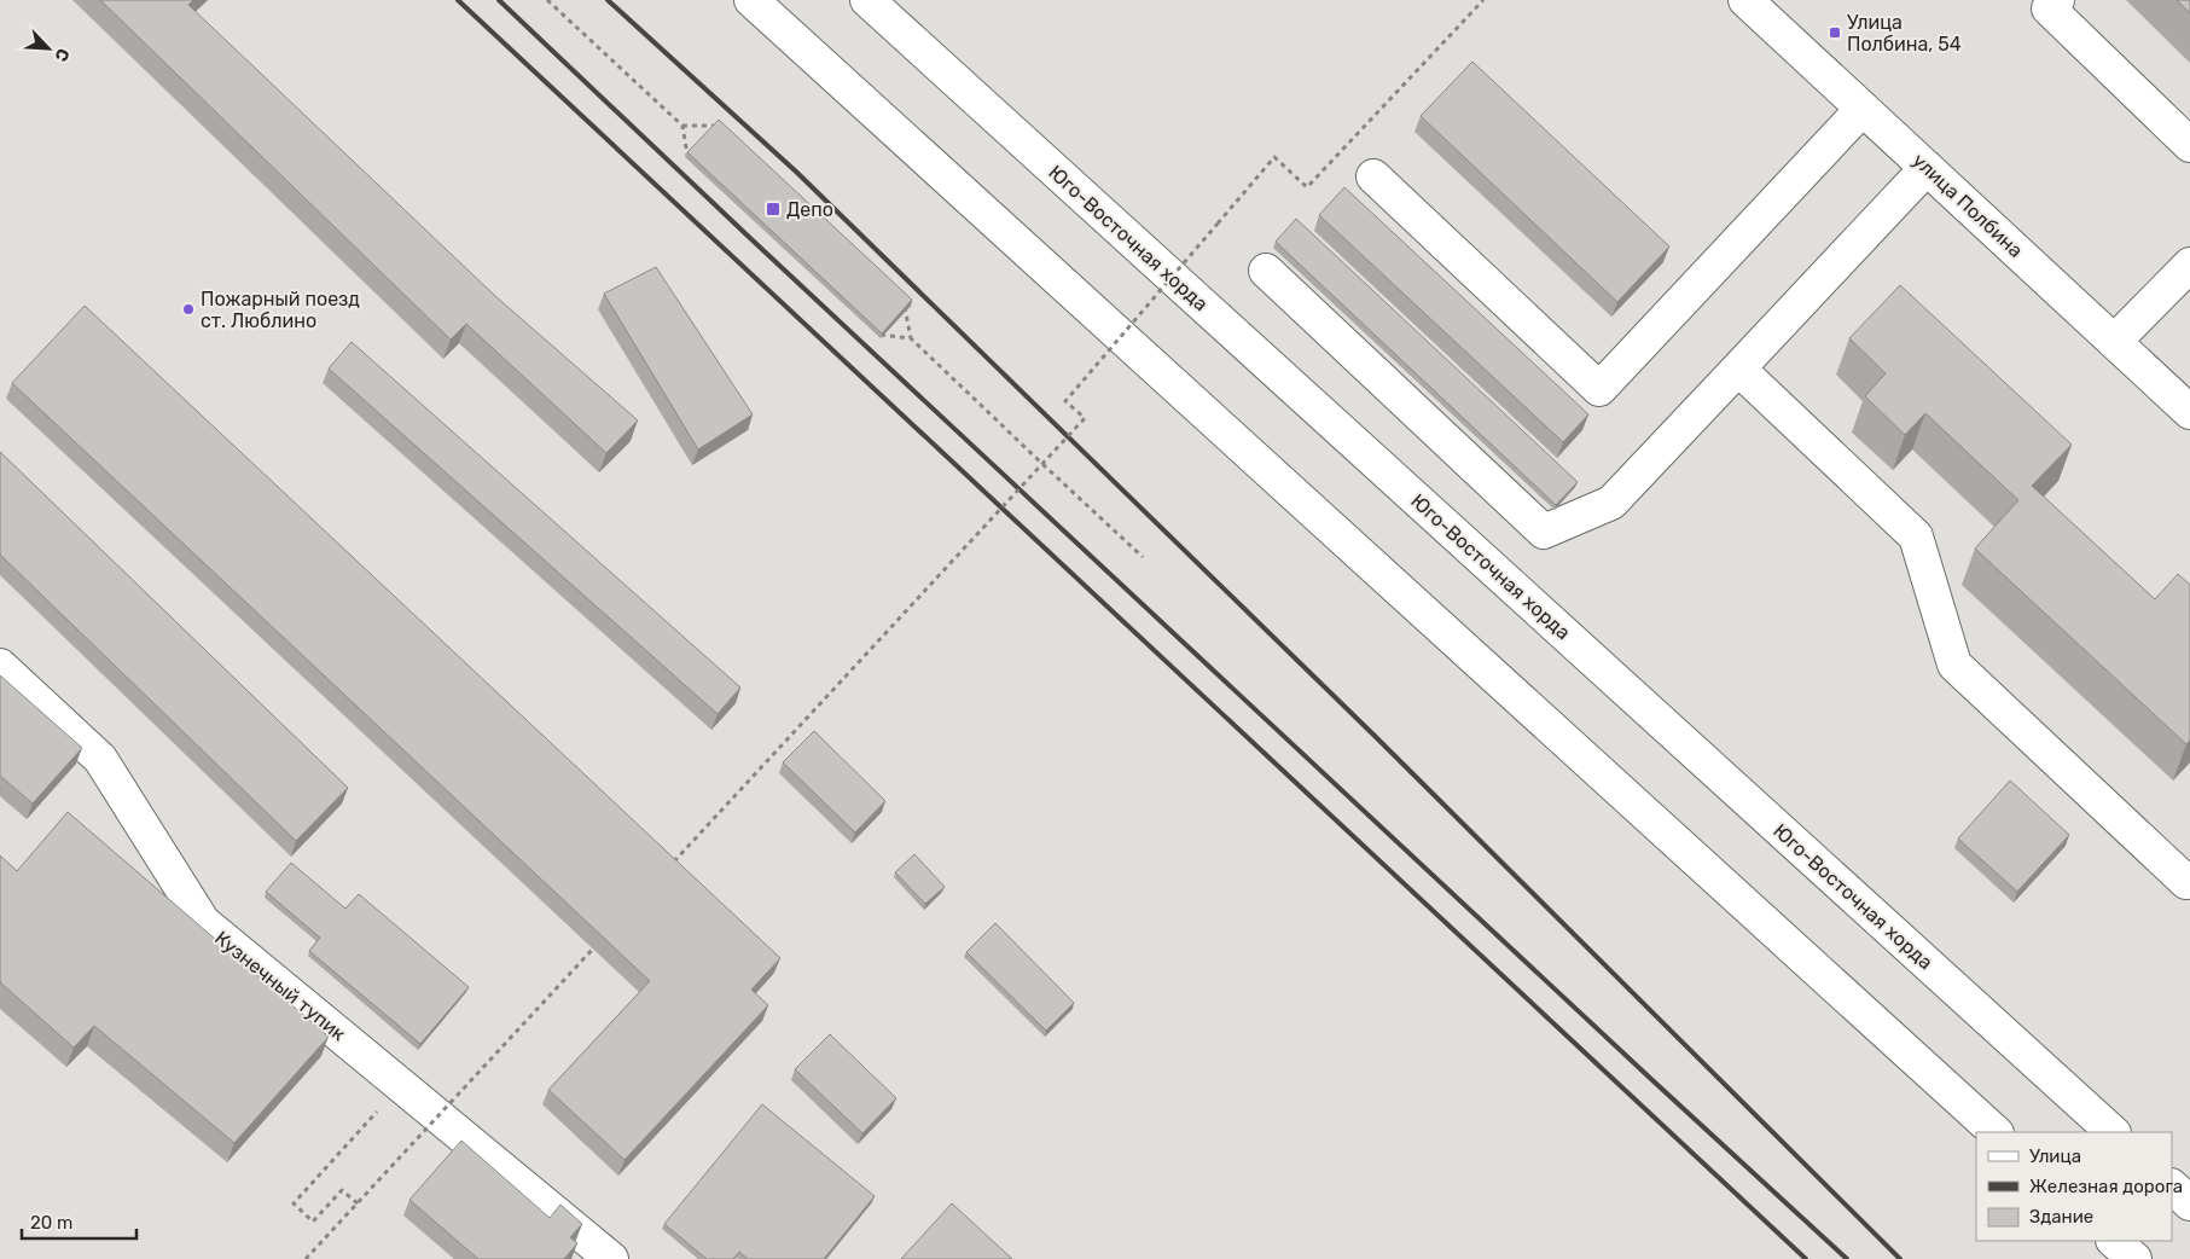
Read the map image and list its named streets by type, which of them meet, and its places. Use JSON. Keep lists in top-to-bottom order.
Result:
{
  "streets": {
    "main road": ["улица Полбина", "Юго-Восточная хорда", "Кузнечный тупик"]
  },
  "places": {
    "transit": ["Улица Полбина, 54", "Депо"],
    "other": ["Пожарный поезд ст. Люблино"]
  },
  "legend": ["Улица", "Железная дорога", "Здание"],
  "scale_bar": "20 m",
  "north": "bottom right"
}
